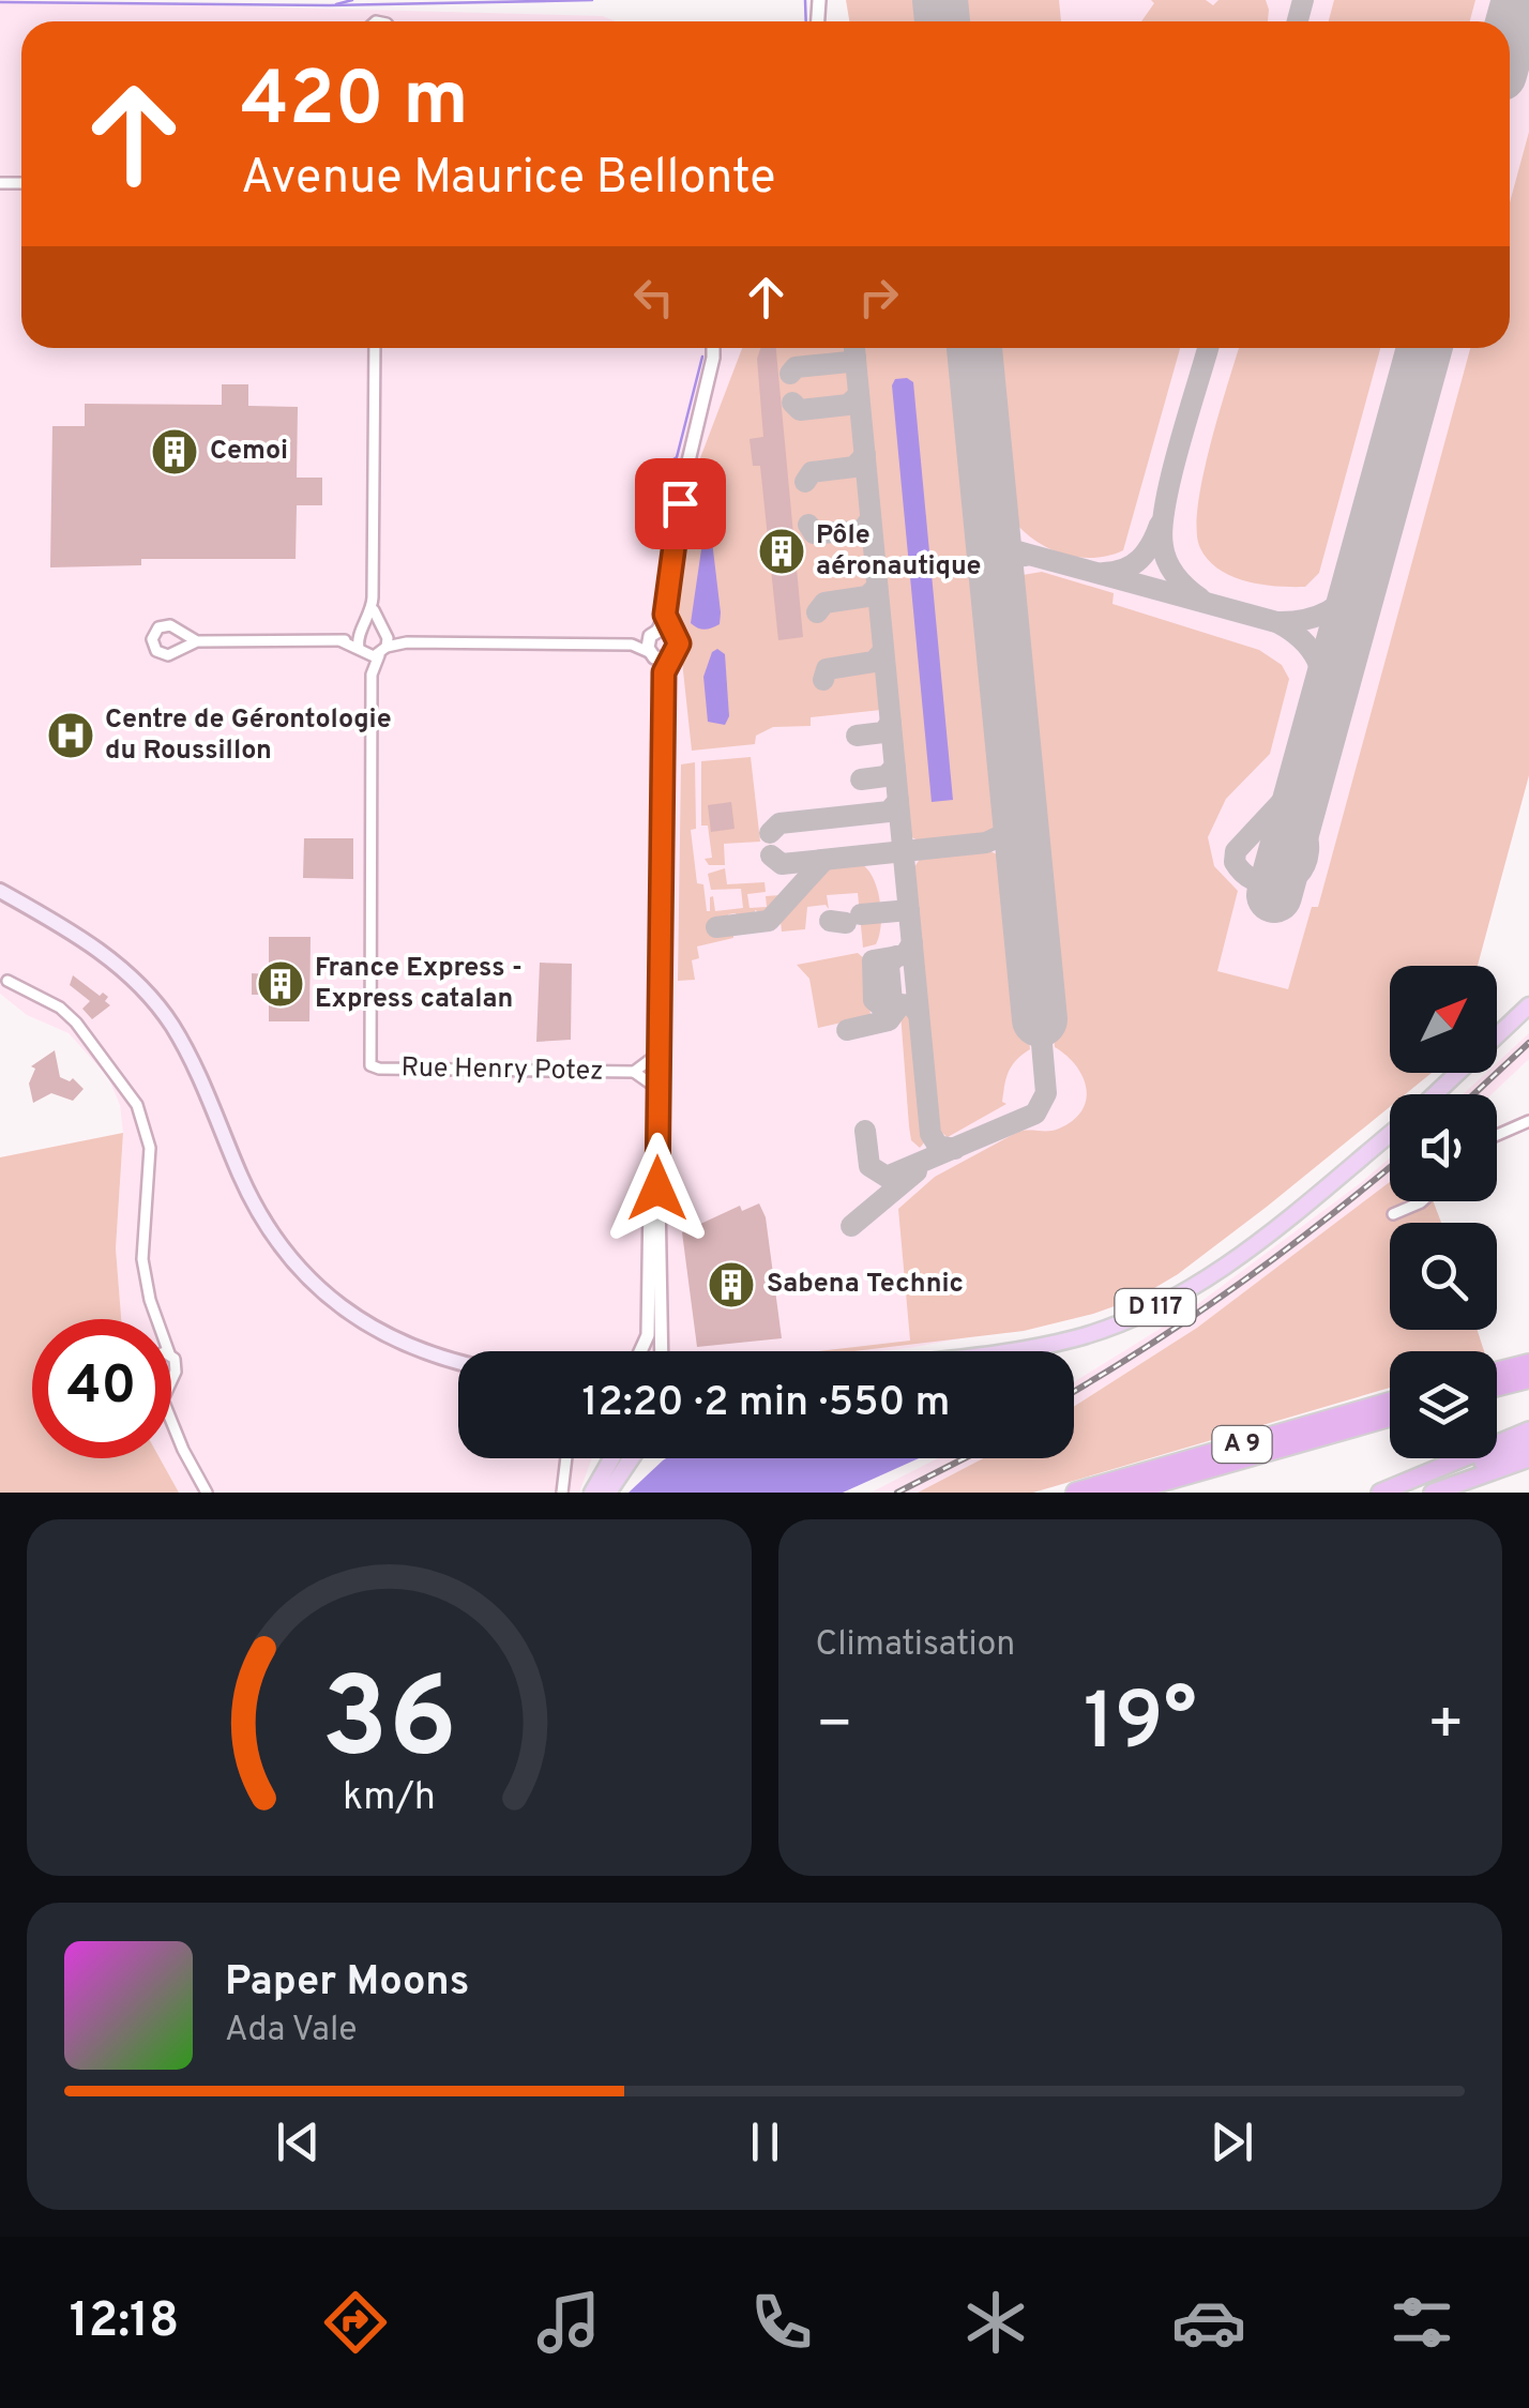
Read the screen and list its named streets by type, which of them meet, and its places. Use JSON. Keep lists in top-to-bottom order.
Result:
{
  "streets": {
    "highway": ["A 9"],
    "main road": ["D 117"],
    "street": ["Rue Henry Potez"]
  },
  "places": {
    "building": [
      "Cemoi",
      "Pôle aéronautique",
      "France Express - Express catalan",
      "Sabena Technic"
    ],
    "hospital": ["Centre de Gérontologie du Roussillon"]
  },
  "north": "top right",
  "page": {
    "turn": ["420 m", "Avenue Maurice Bellonte"],
    "limit": "40",
    "trip": "12:20 · 2 min · 550 m",
    "tile": "Climatisation",
    "heat": ["−", "19°", "+"],
    "song": ["Paper Moons", "Ada Vale"],
    "tabs": "12:18",
    "gauge": ["36", "km/h"]
  }
}
